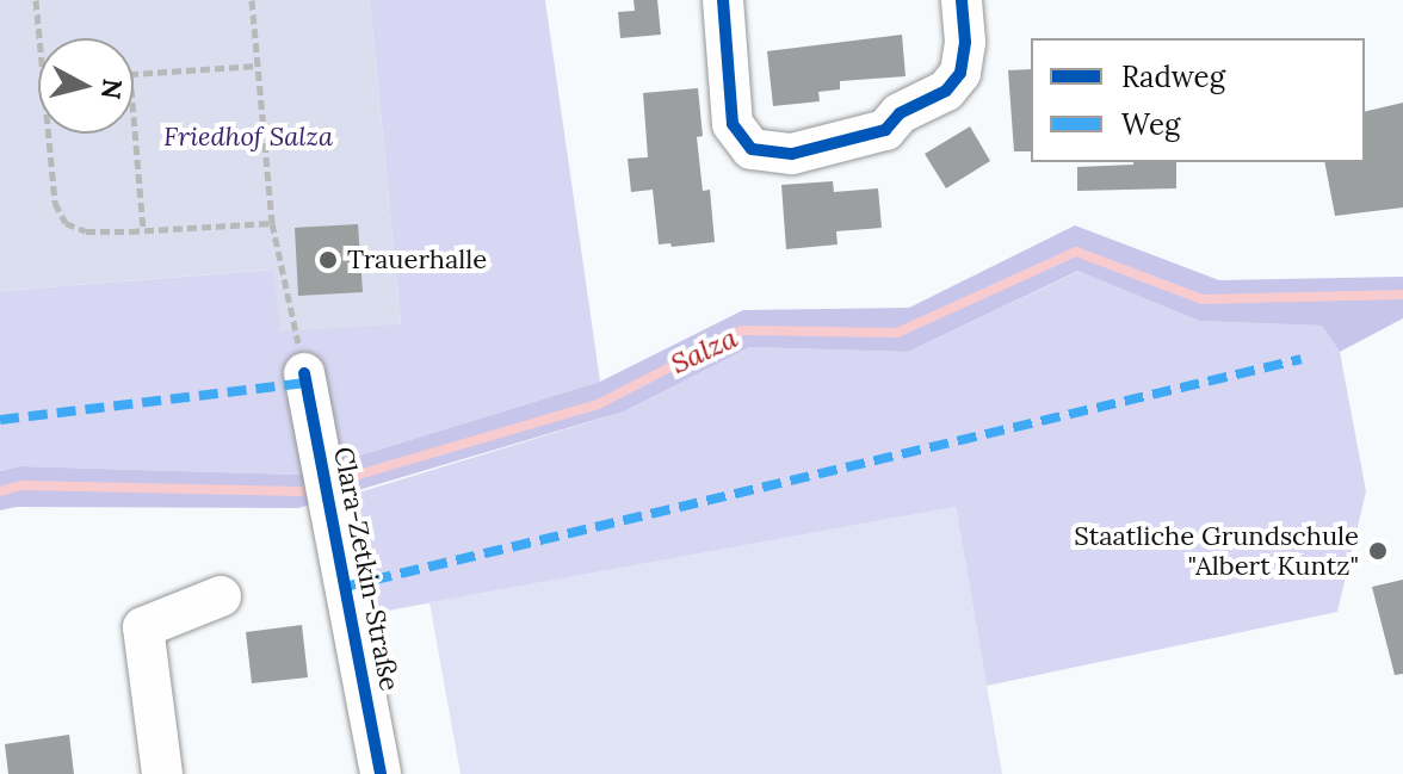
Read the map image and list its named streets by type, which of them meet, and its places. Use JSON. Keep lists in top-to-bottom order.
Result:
{
  "streets": {
    "street": ["Clara-Zetkin-Straße"]
  },
  "water": ["Salza"],
  "parks": ["Friedhof Salza"],
  "places": ["Trauerhalle", "Staatliche Grundschule \"Albert Kuntz\""],
  "legend": ["Radweg", "Weg"],
  "north": "right"
}
